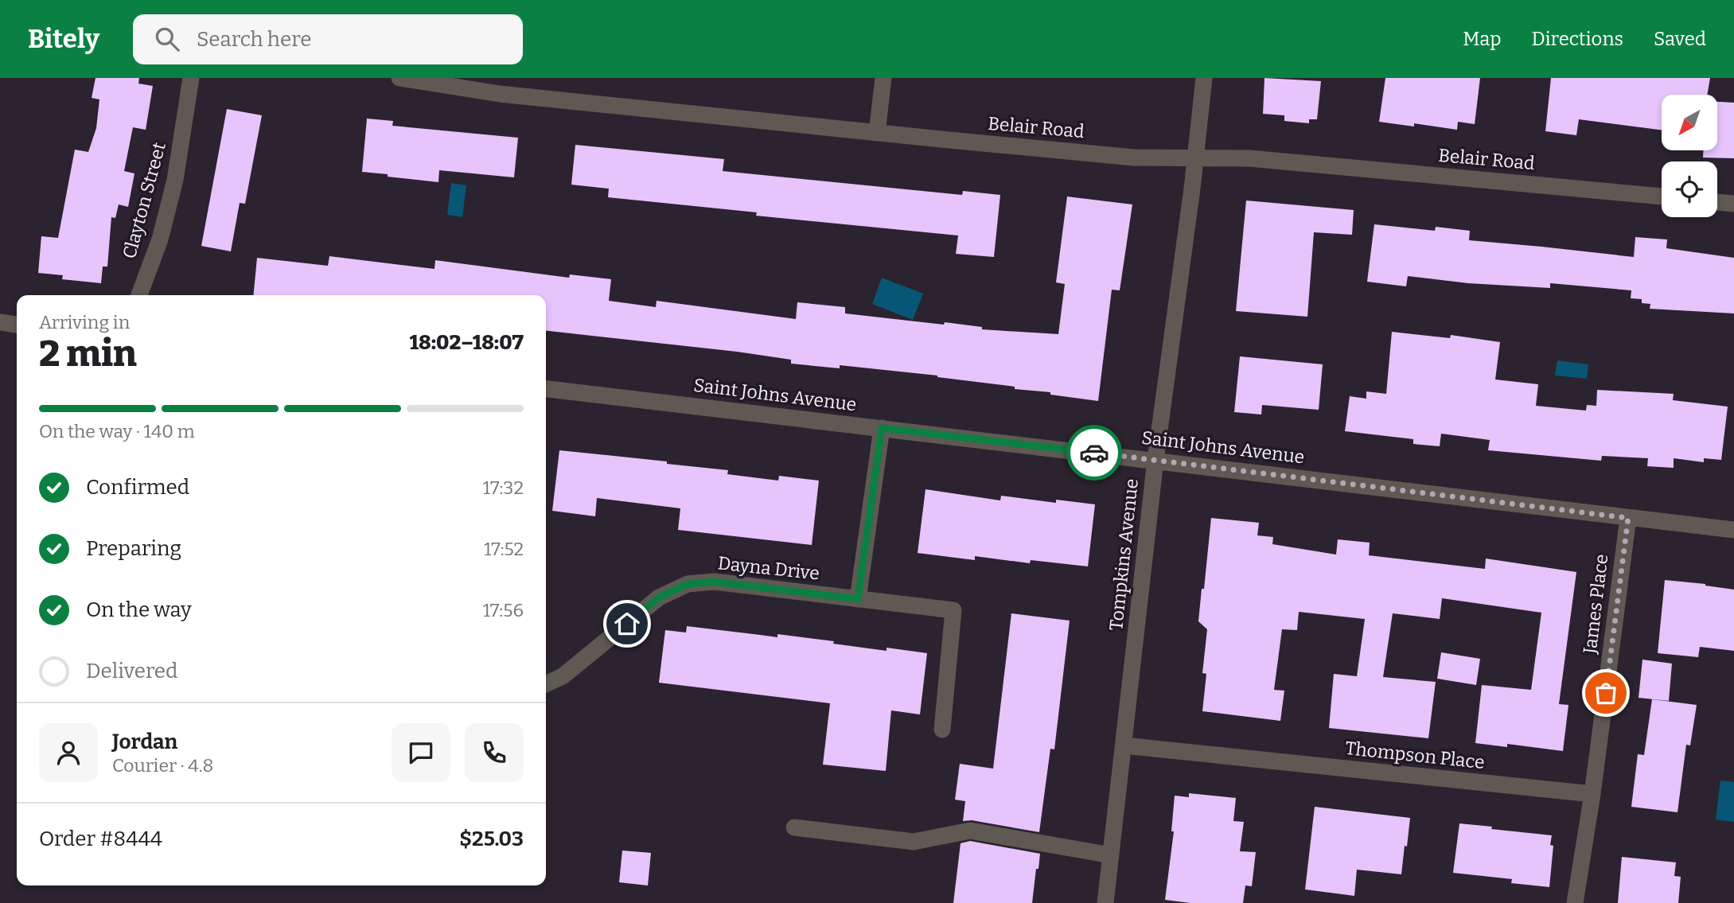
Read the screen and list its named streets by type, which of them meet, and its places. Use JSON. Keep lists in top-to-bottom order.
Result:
{
  "streets": {
    "street": [
      "Belair Road",
      "Clayton Street",
      "Saint Johns Avenue",
      "Tompkins Avenue",
      "Dayna Drive",
      "James Place",
      "Thompson Place"
    ]
  },
  "crossings": [
    ["Belair Road", "Tompkins Avenue"],
    ["Saint Johns Avenue", "Tompkins Avenue"],
    ["Saint Johns Avenue", "James Place"],
    ["Tompkins Avenue", "Thompson Place"],
    ["James Place", "Thompson Place"]
  ],
  "north": "bottom left",
  "page": {
    "header": "Bitely",
    "search": "Search here",
    "nav": ["Map", "Directions", "Saved"],
    "heading": ["2 min", "Arriving in", "18:02–18:07"],
    "panel": [
      "Jordan",
      "Courier · 4.8",
      "Order #8444",
      "$25.03"
    ],
    "bar": "On the way · 140 m",
    "list": [
      ["Confirmed", "17:32"],
      ["Preparing", "17:52"],
      ["On the way", "17:56"],
      "Delivered"
    ]
  }
}
